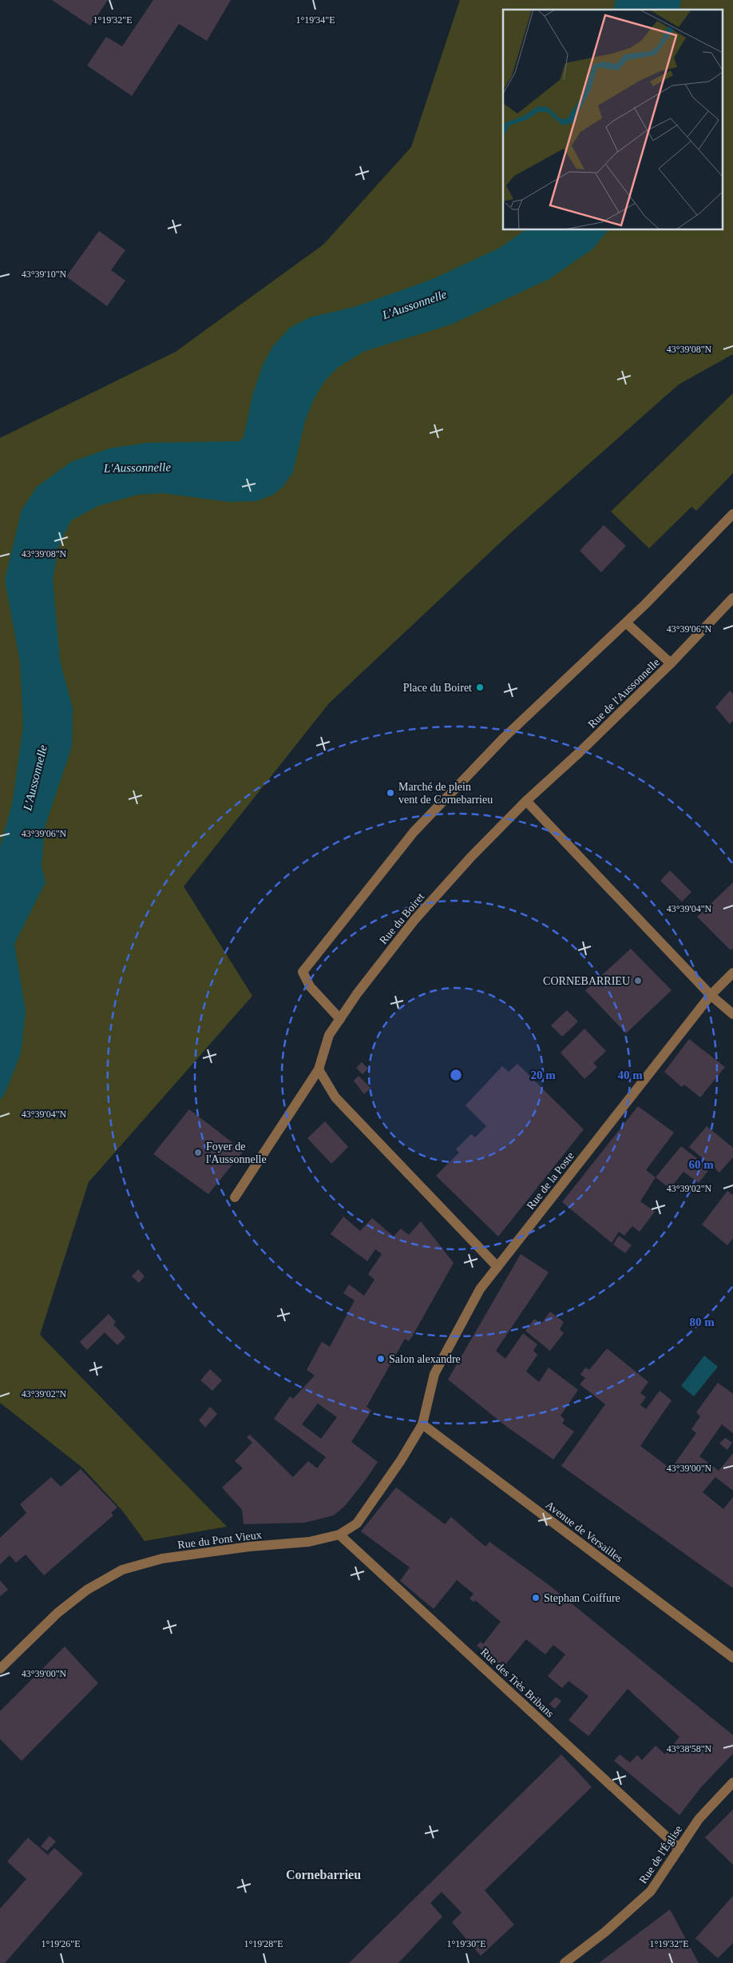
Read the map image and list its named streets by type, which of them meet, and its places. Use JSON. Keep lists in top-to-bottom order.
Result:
{
  "streets": {
    "street": [
      "Rue de l'Aussonnelle",
      "Rue du Boiret",
      "Rue de la Poste",
      "Avenue de Versailles",
      "Rue du Pont Vieux",
      "Rue des Très Bribans",
      "Rue de l'Église"
    ]
  },
  "crossings": [
    ["Rue de l'Aussonnelle", "Rue du Boiret"],
    ["Rue de la Poste", "Avenue de Versailles"],
    ["Rue de la Poste", "Rue du Pont Vieux"],
    ["Avenue de Versailles", "Rue du Pont Vieux"],
    ["Rue du Pont Vieux", "Rue des Très Bribans"],
    ["Rue des Très Bribans", "Rue de l'Église"]
  ],
  "districts": ["Cornebarrieu"],
  "water": ["L'Aussonnelle"],
  "places": [
    "Place du Boiret",
    "Marché de plein vent de Cornebarrieu",
    "CORNEBARRIEU",
    "Foyer de l'Aussonnelle",
    "Salon alexandre",
    "Stephan Coiffure"
  ],
  "coordinates": [
    "1°19'32\"E",
    "1°19'34\"E",
    "43°39'10\"N",
    "43°39'08\"N",
    "43°39'06\"N",
    "43°39'04\"N",
    "43°39'02\"N",
    "43°39'00\"N",
    "43°38'58\"N",
    "1°19'26\"E",
    "1°19'28\"E",
    "1°19'30\"E"
  ],
  "rings": [
    "20 m",
    "40 m",
    "60 m",
    "80 m"
  ]
}
